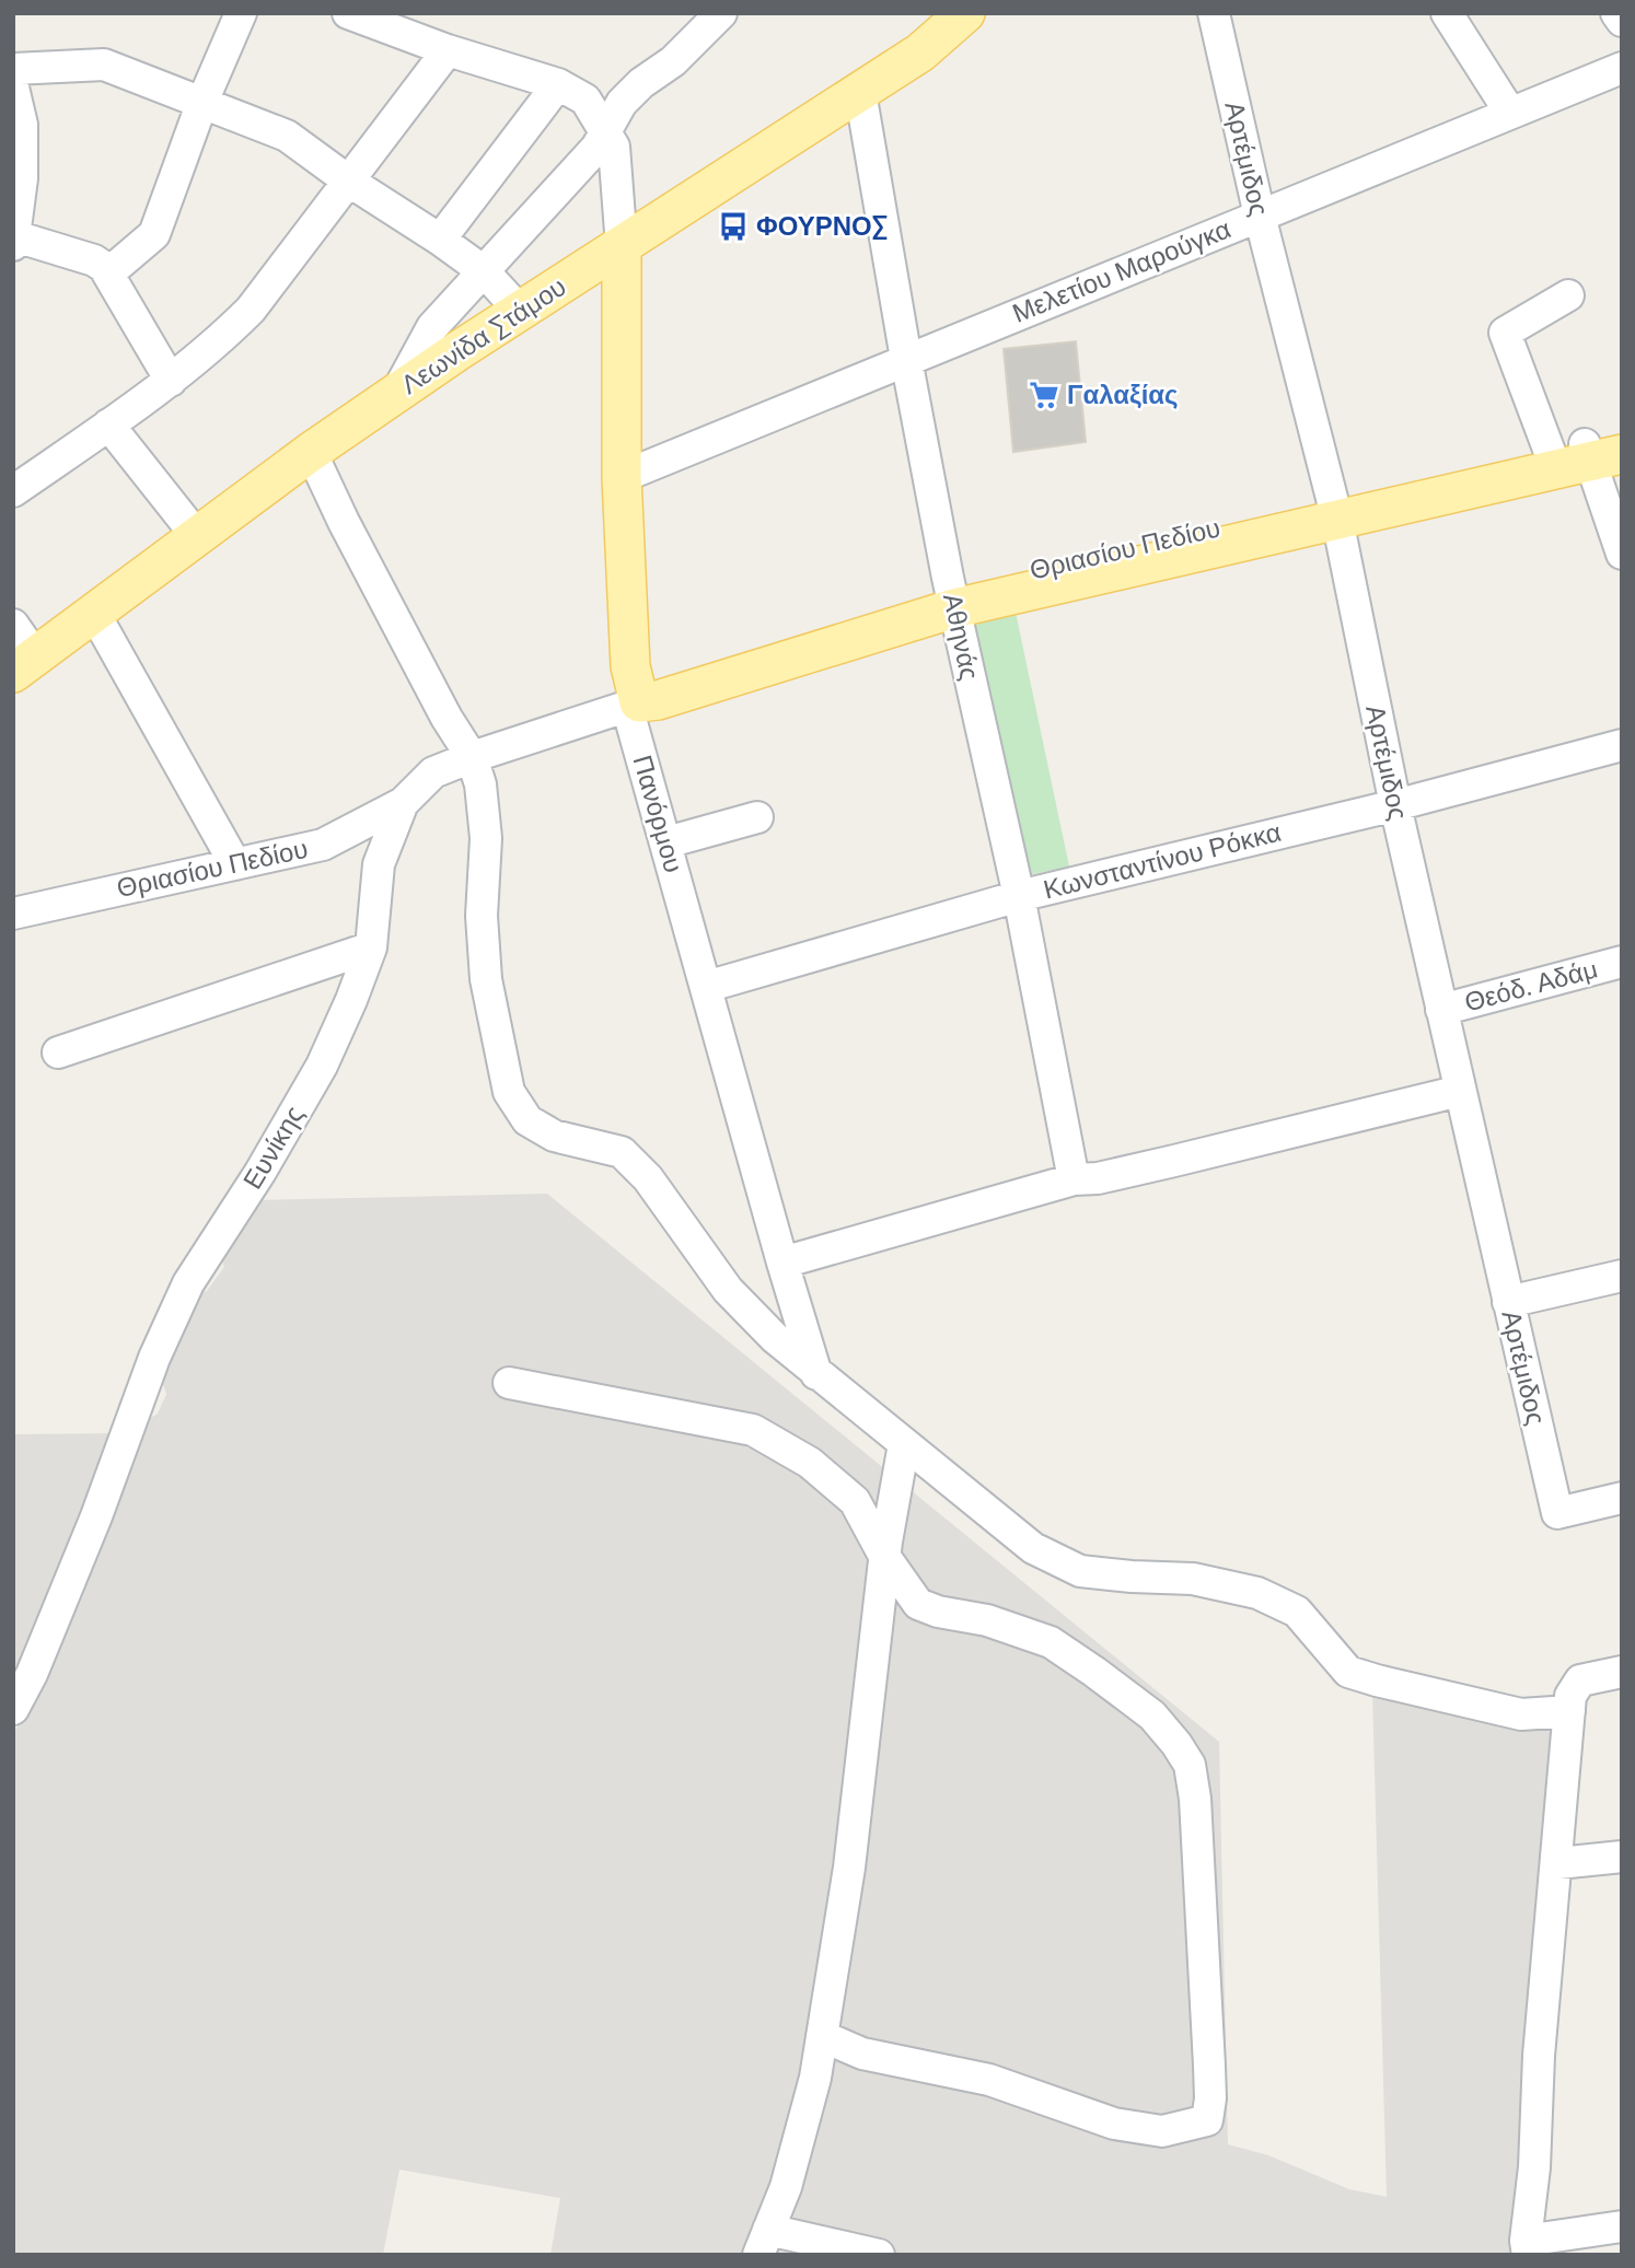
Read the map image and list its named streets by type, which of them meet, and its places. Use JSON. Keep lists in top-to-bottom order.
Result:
{
  "streets": {
    "main road": ["Λεωνίδα Στάμου", "Θριασίου Πεδίου", "Πανόρμου"],
    "street": [
      "Αρτέμιδος",
      "Μελετίου Μαρούγκα",
      "Αθηνάς",
      "Κωνσταντίνου Ρόκκα",
      "Θεόδ. Αδάμ",
      "Ευνίκης"
    ]
  },
  "crossings": [
    ["Αρτέμιδος", "Μελετίου Μαρούγκα"],
    ["Αρτέμιδος", "Θριασίου Πεδίου"],
    ["Αρτέμιδος", "Κωνσταντίνου Ρόκκα"],
    ["Αρτέμιδος", "Θεόδ. Αδάμ"],
    ["Μελετίου Μαρούγκα", "Αθηνάς"],
    ["Μελετίου Μαρούγκα", "Πανόρμου"],
    ["Λεωνίδα Στάμου", "Αθηνάς"],
    ["Λεωνίδα Στάμου", "Πανόρμου"],
    ["Θριασίου Πεδίου", "Αθηνάς"],
    ["Θριασίου Πεδίου", "Πανόρμου"],
    ["Θριασίου Πεδίου", "Ευνίκης"],
    ["Αθηνάς", "Κωνσταντίνου Ρόκκα"],
    ["Πανόρμου", "Κωνσταντίνου Ρόκκα"],
    ["Πανόρμου", "Ευνίκης"]
  ],
  "places": {
    "bus stop": ["ΦΟΥΡΝΟΣ"],
    "supermarket": ["Γαλαξίας"]
  }
}
